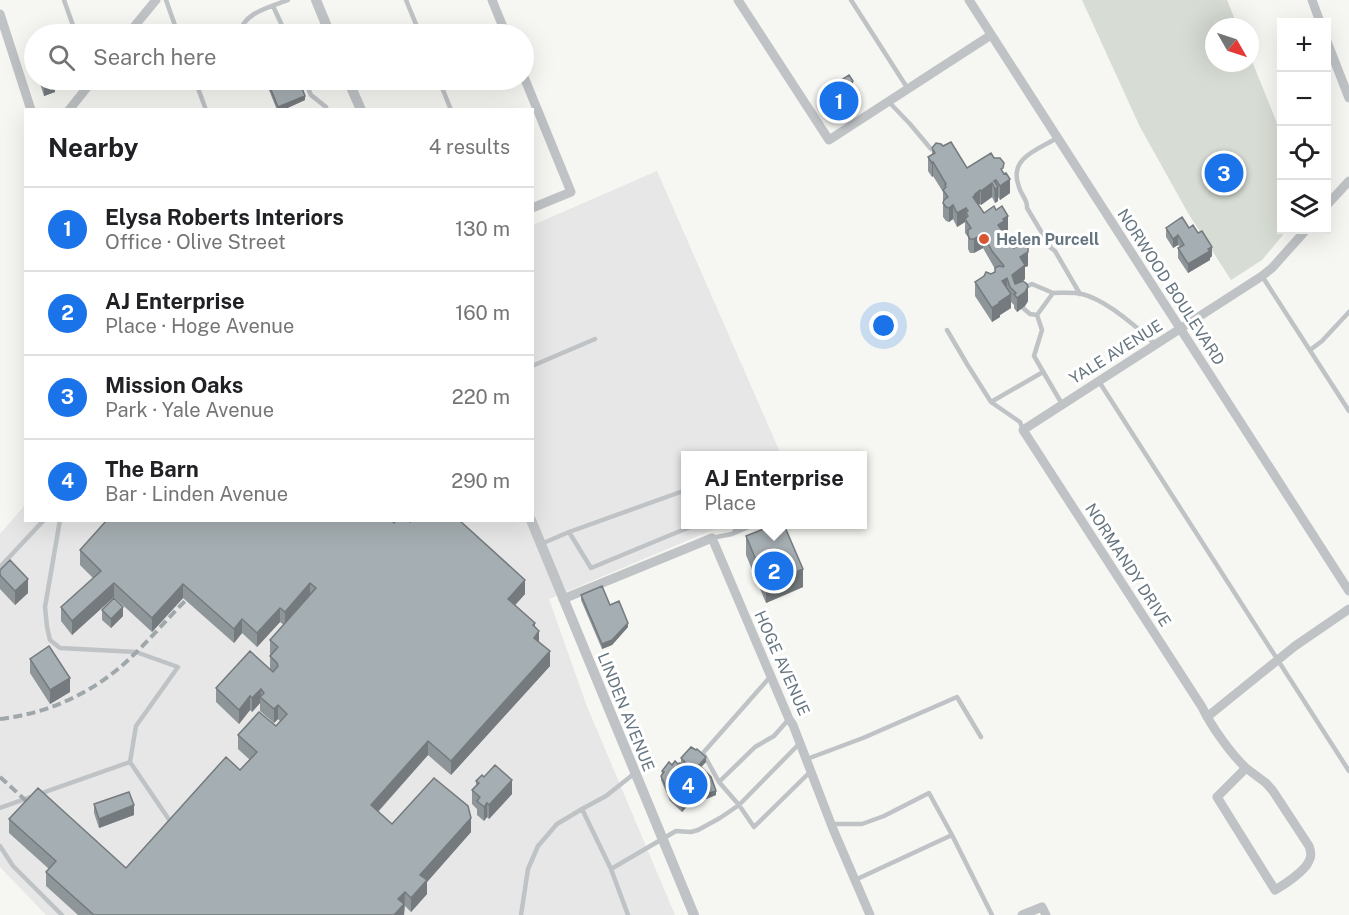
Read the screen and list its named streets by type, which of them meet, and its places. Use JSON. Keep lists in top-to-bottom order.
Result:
{
  "streets": {
    "street": [
      "NORWOOD BOULEVARD",
      "YALE AVENUE",
      "NORMANDY DRIVE",
      "HOGE AVENUE",
      "LINDEN AVENUE"
    ]
  },
  "crossings": [
    ["NORWOOD BOULEVARD", "YALE AVENUE"],
    ["YALE AVENUE", "NORMANDY DRIVE"]
  ],
  "places": ["Helen Purcell"],
  "north": "bottom right",
  "page": {
    "map_buttons": ["+", "−"],
    "search": "Search here",
    "pins": [
      "1",
      "3",
      "2",
      "4"
    ],
    "heading": ["Nearby", "4 results"],
    "list": [
      {
        "mark": "1",
        "name": "Elysa Roberts Interiors",
        "note": "Office · Olive Street",
        "value": "130 m"
      },
      {
        "mark": "2",
        "name": "AJ Enterprise",
        "note": "Place · Hoge Avenue",
        "value": "160 m"
      },
      {
        "mark": "3",
        "name": "Mission Oaks",
        "note": "Park · Yale Avenue",
        "value": "220 m"
      },
      {
        "mark": "4",
        "name": "The Barn",
        "note": "Bar · Linden Avenue",
        "value": "290 m"
      }
    ],
    "popup": ["AJ Enterprise", "Place"]
  }
}
